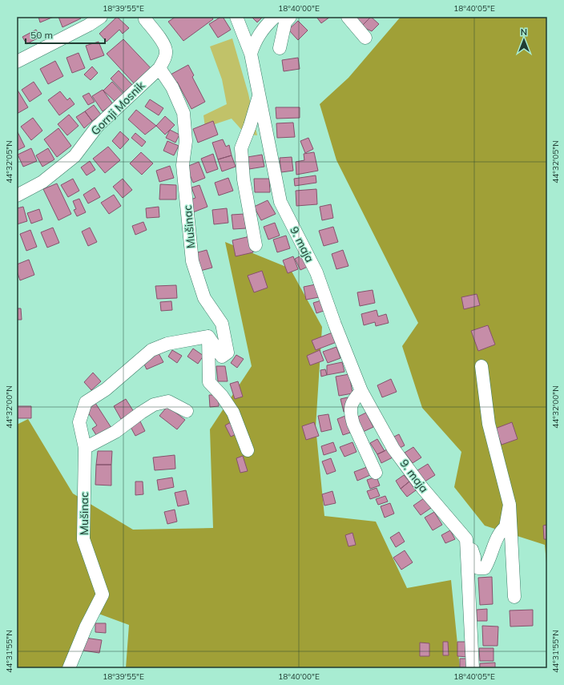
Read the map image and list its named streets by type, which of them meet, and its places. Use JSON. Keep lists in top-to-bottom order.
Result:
{
  "streets": {
    "street": ["Gornji Mosnik", "Mušinac", "9. maja"]
  },
  "crossings": [
    ["Gornji Mosnik", "Mušinac"]
  ],
  "scale_bar": "50 m",
  "north": "top",
  "coordinates": [
    "18°39'55\"E",
    "18°40'00\"E",
    "18°40'05\"E",
    "44°32'05\"N",
    "44°32'00\"N",
    "44°31'55\"N"
  ]
}
